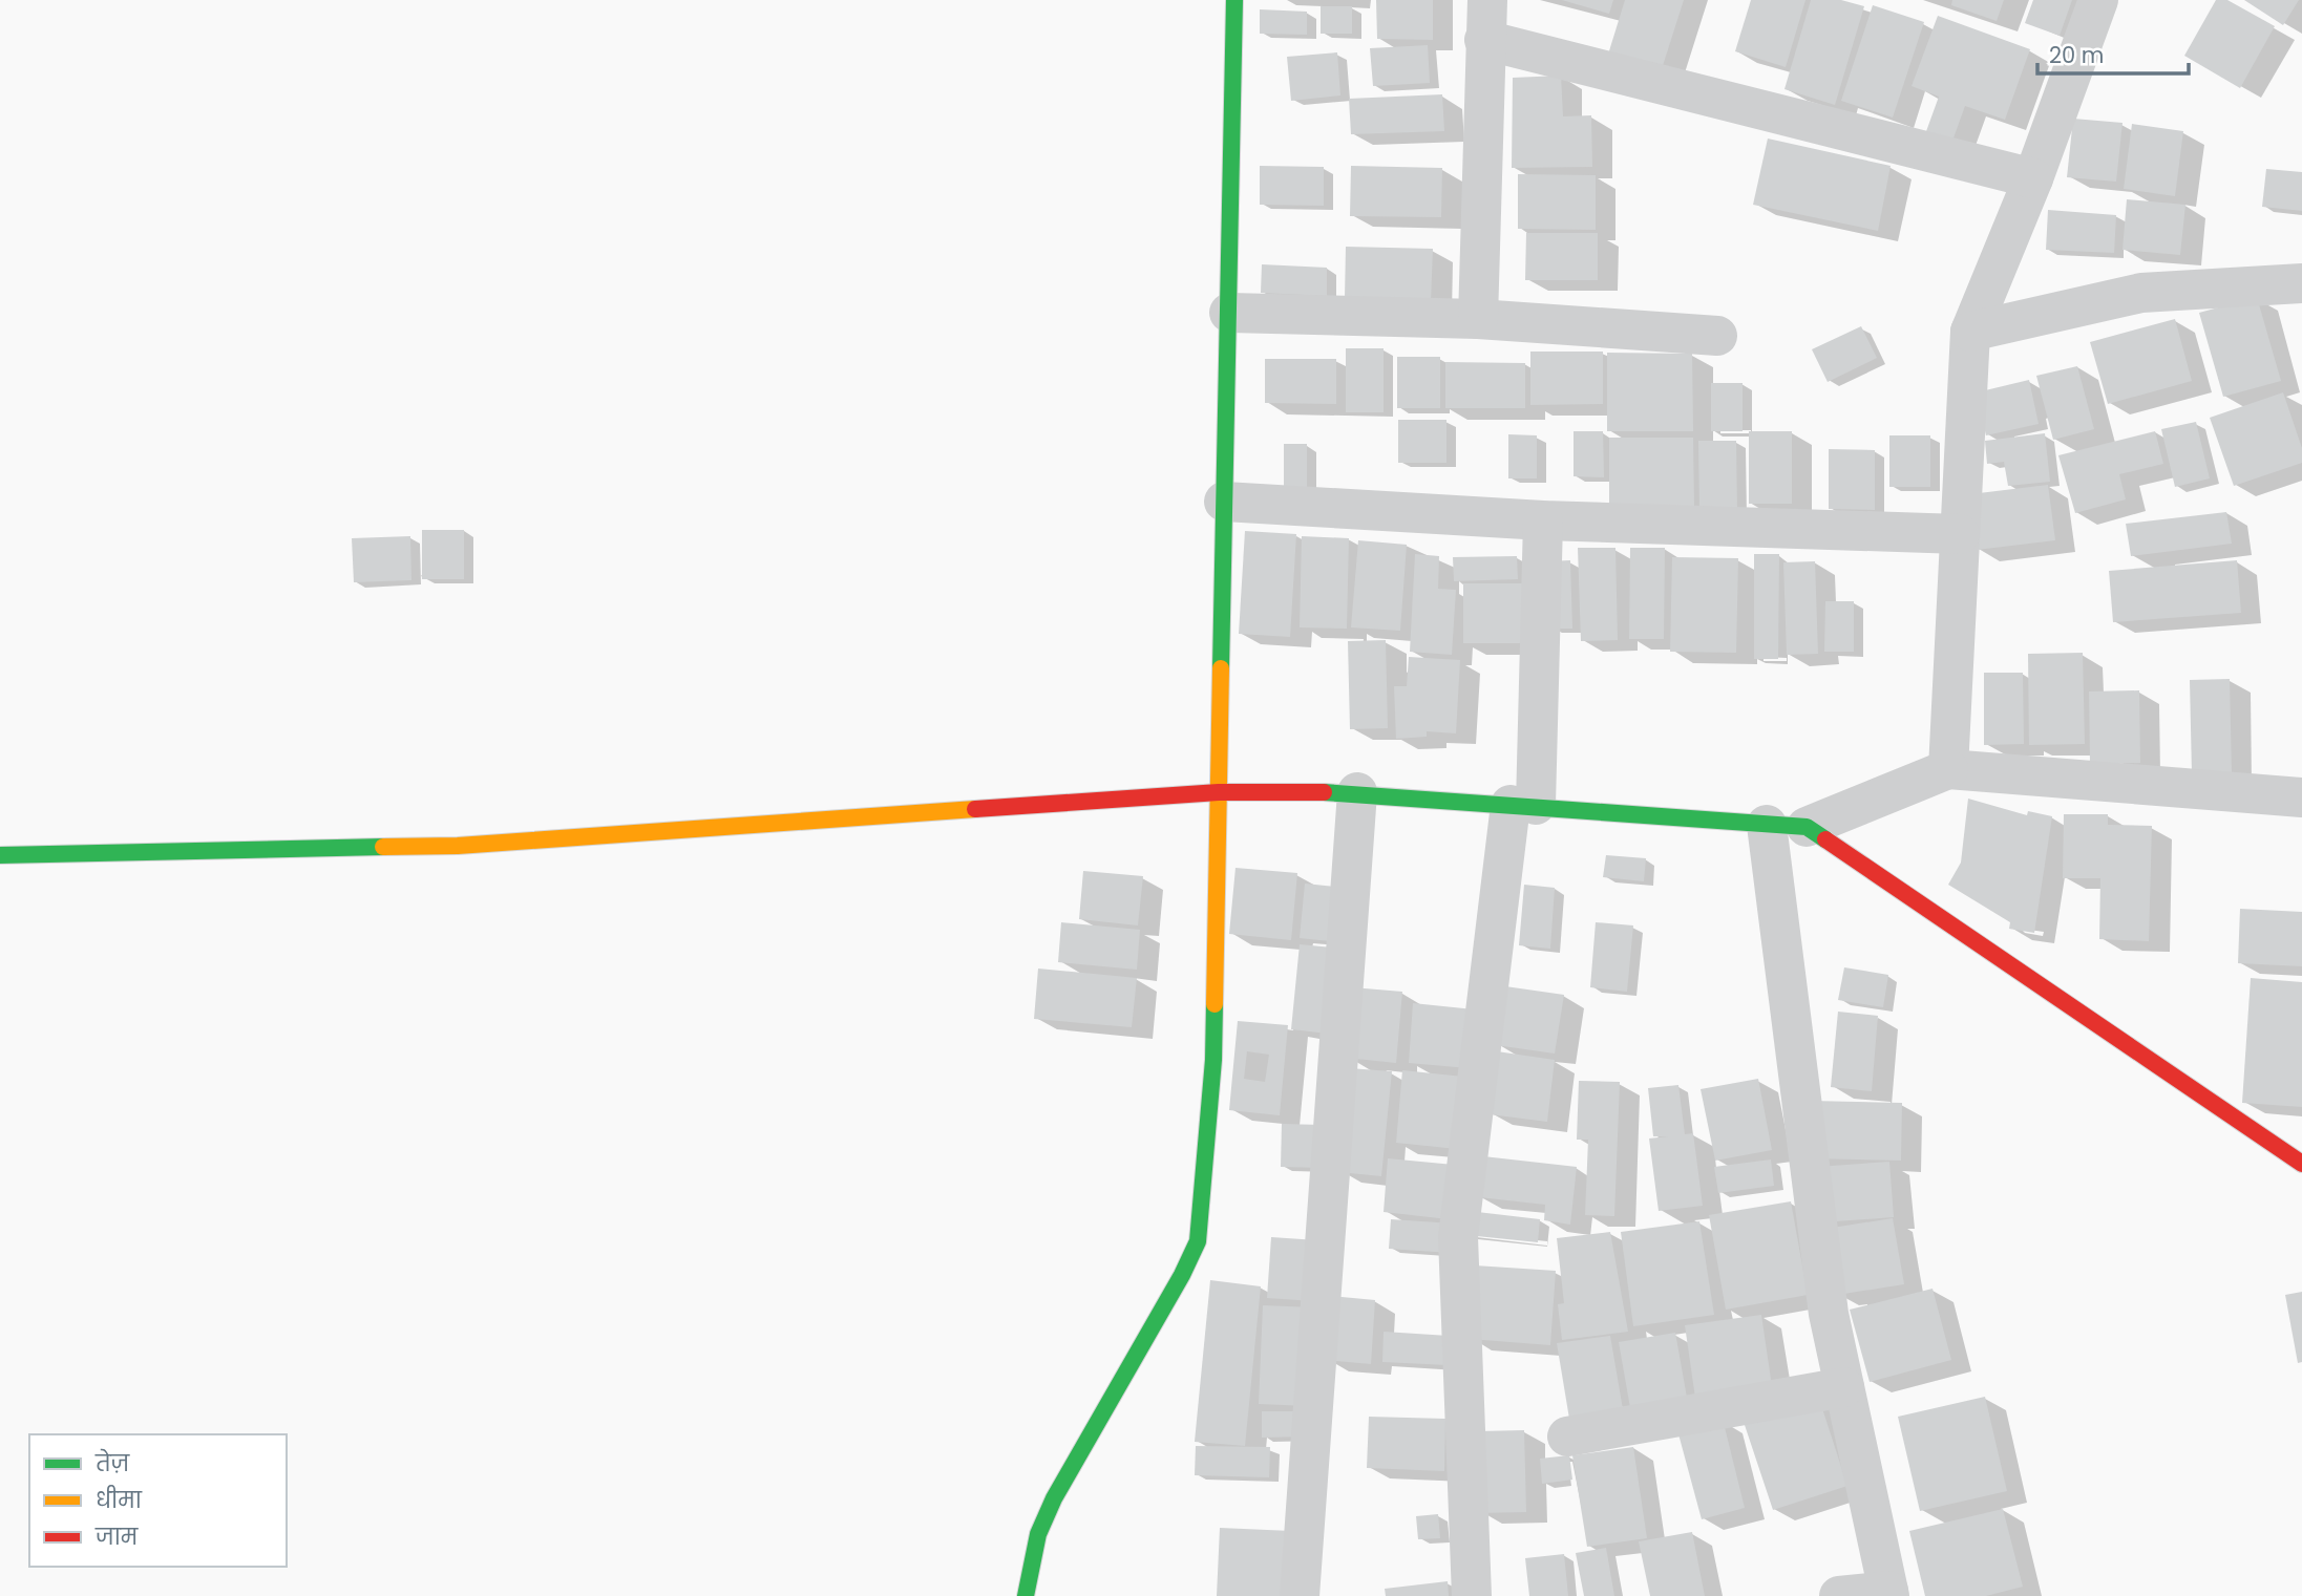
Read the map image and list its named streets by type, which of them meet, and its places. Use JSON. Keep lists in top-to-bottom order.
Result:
{
  "legend": ["तेज़", "धीमा", "जाम"],
  "scale_bar": "20 m"
}
